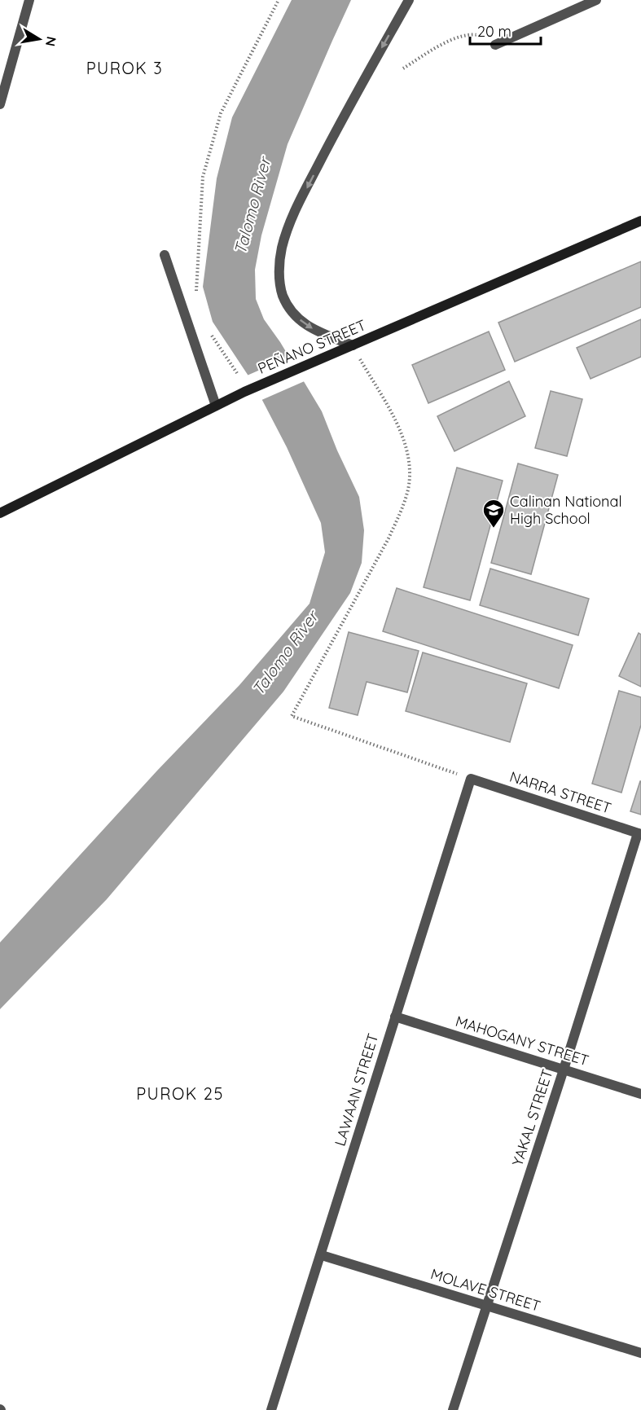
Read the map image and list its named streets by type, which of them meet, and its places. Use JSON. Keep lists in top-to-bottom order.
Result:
{
  "streets": {
    "street": [
      "PEÑANO STREET",
      "NARRA STREET",
      "MAHOGANY STREET",
      "LAWAAN STREET",
      "YAKAL STREET",
      "MOLAVE STREET"
    ]
  },
  "crossings": [
    ["NARRA STREET", "LAWAAN STREET"],
    ["NARRA STREET", "YAKAL STREET"],
    ["MAHOGANY STREET", "LAWAAN STREET"],
    ["MAHOGANY STREET", "YAKAL STREET"],
    ["LAWAAN STREET", "MOLAVE STREET"],
    ["YAKAL STREET", "MOLAVE STREET"]
  ],
  "districts": ["PUROK 3", "PUROK 25"],
  "water": ["Talomo River"],
  "places": {
    "school or university": ["Calinan National High School"]
  },
  "scale_bar": "20 m",
  "north": "right"
}
